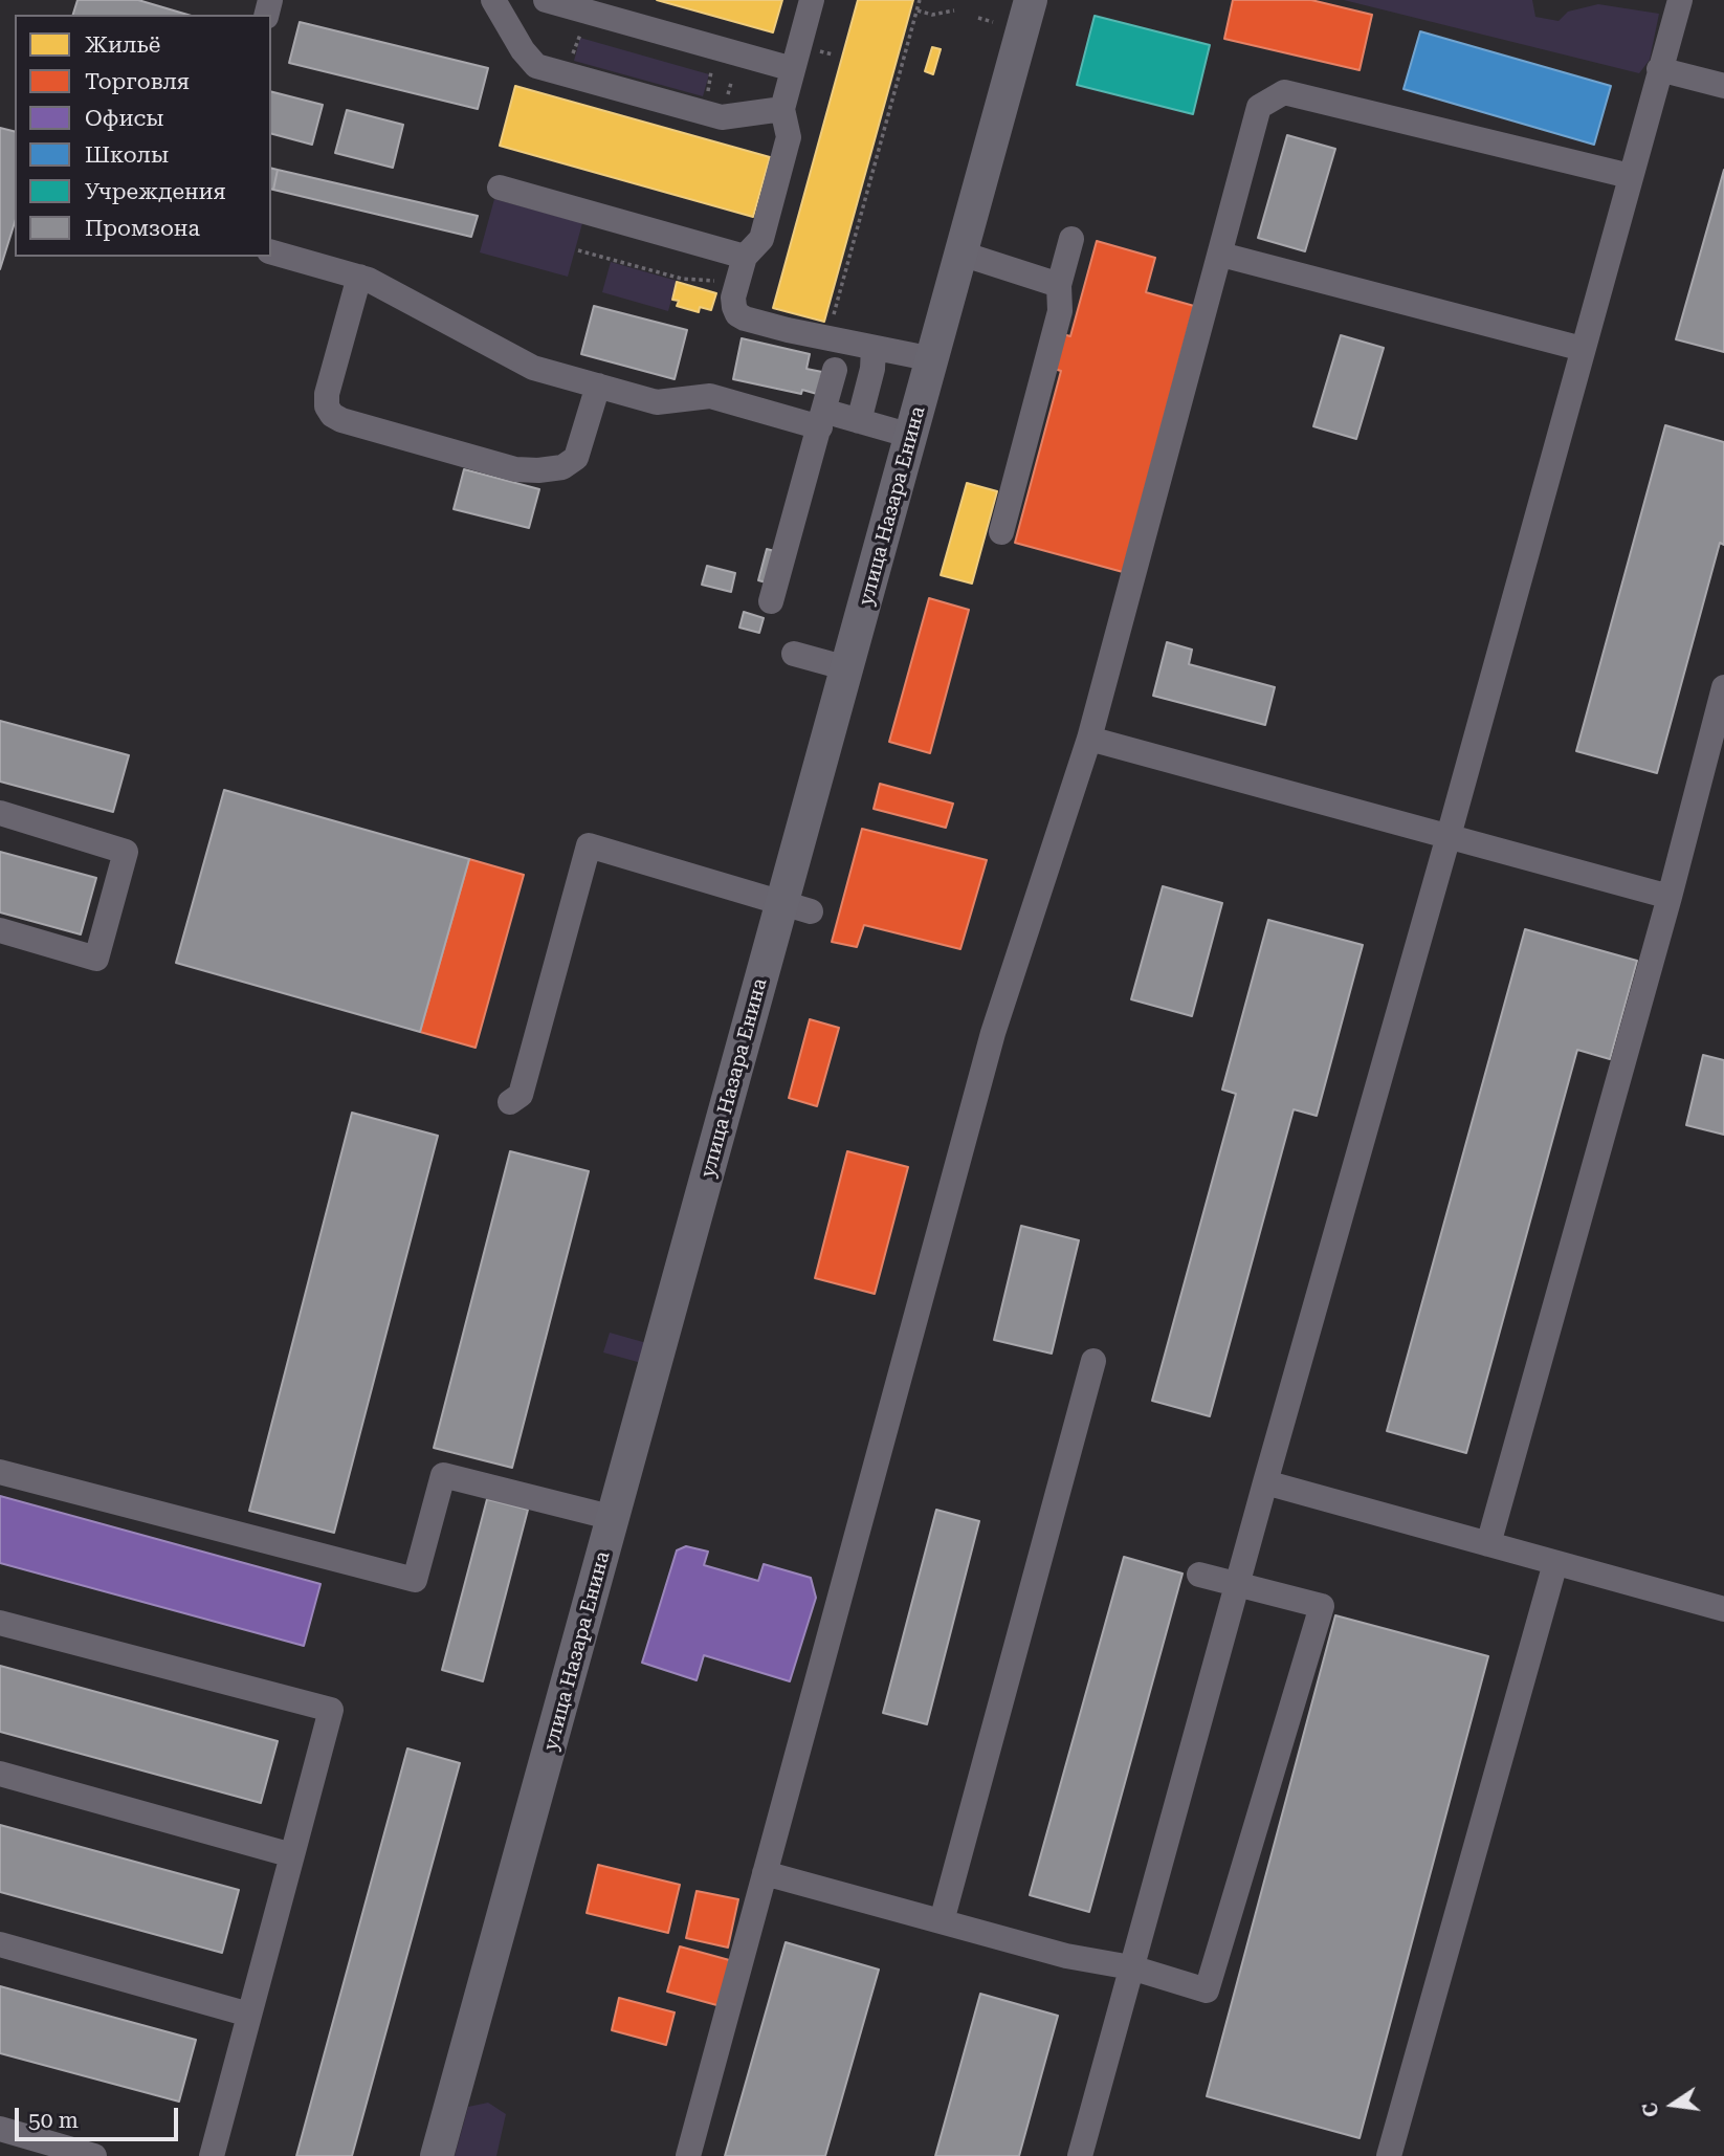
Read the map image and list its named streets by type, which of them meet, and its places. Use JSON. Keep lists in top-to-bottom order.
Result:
{
  "streets": {
    "main road": ["улица Назара Енина"]
  },
  "legend": [
    "Жильё",
    "Торговля",
    "Офисы",
    "Школы",
    "Учреждения",
    "Промзона"
  ],
  "scale_bar": "50 m",
  "north": "left"
}
